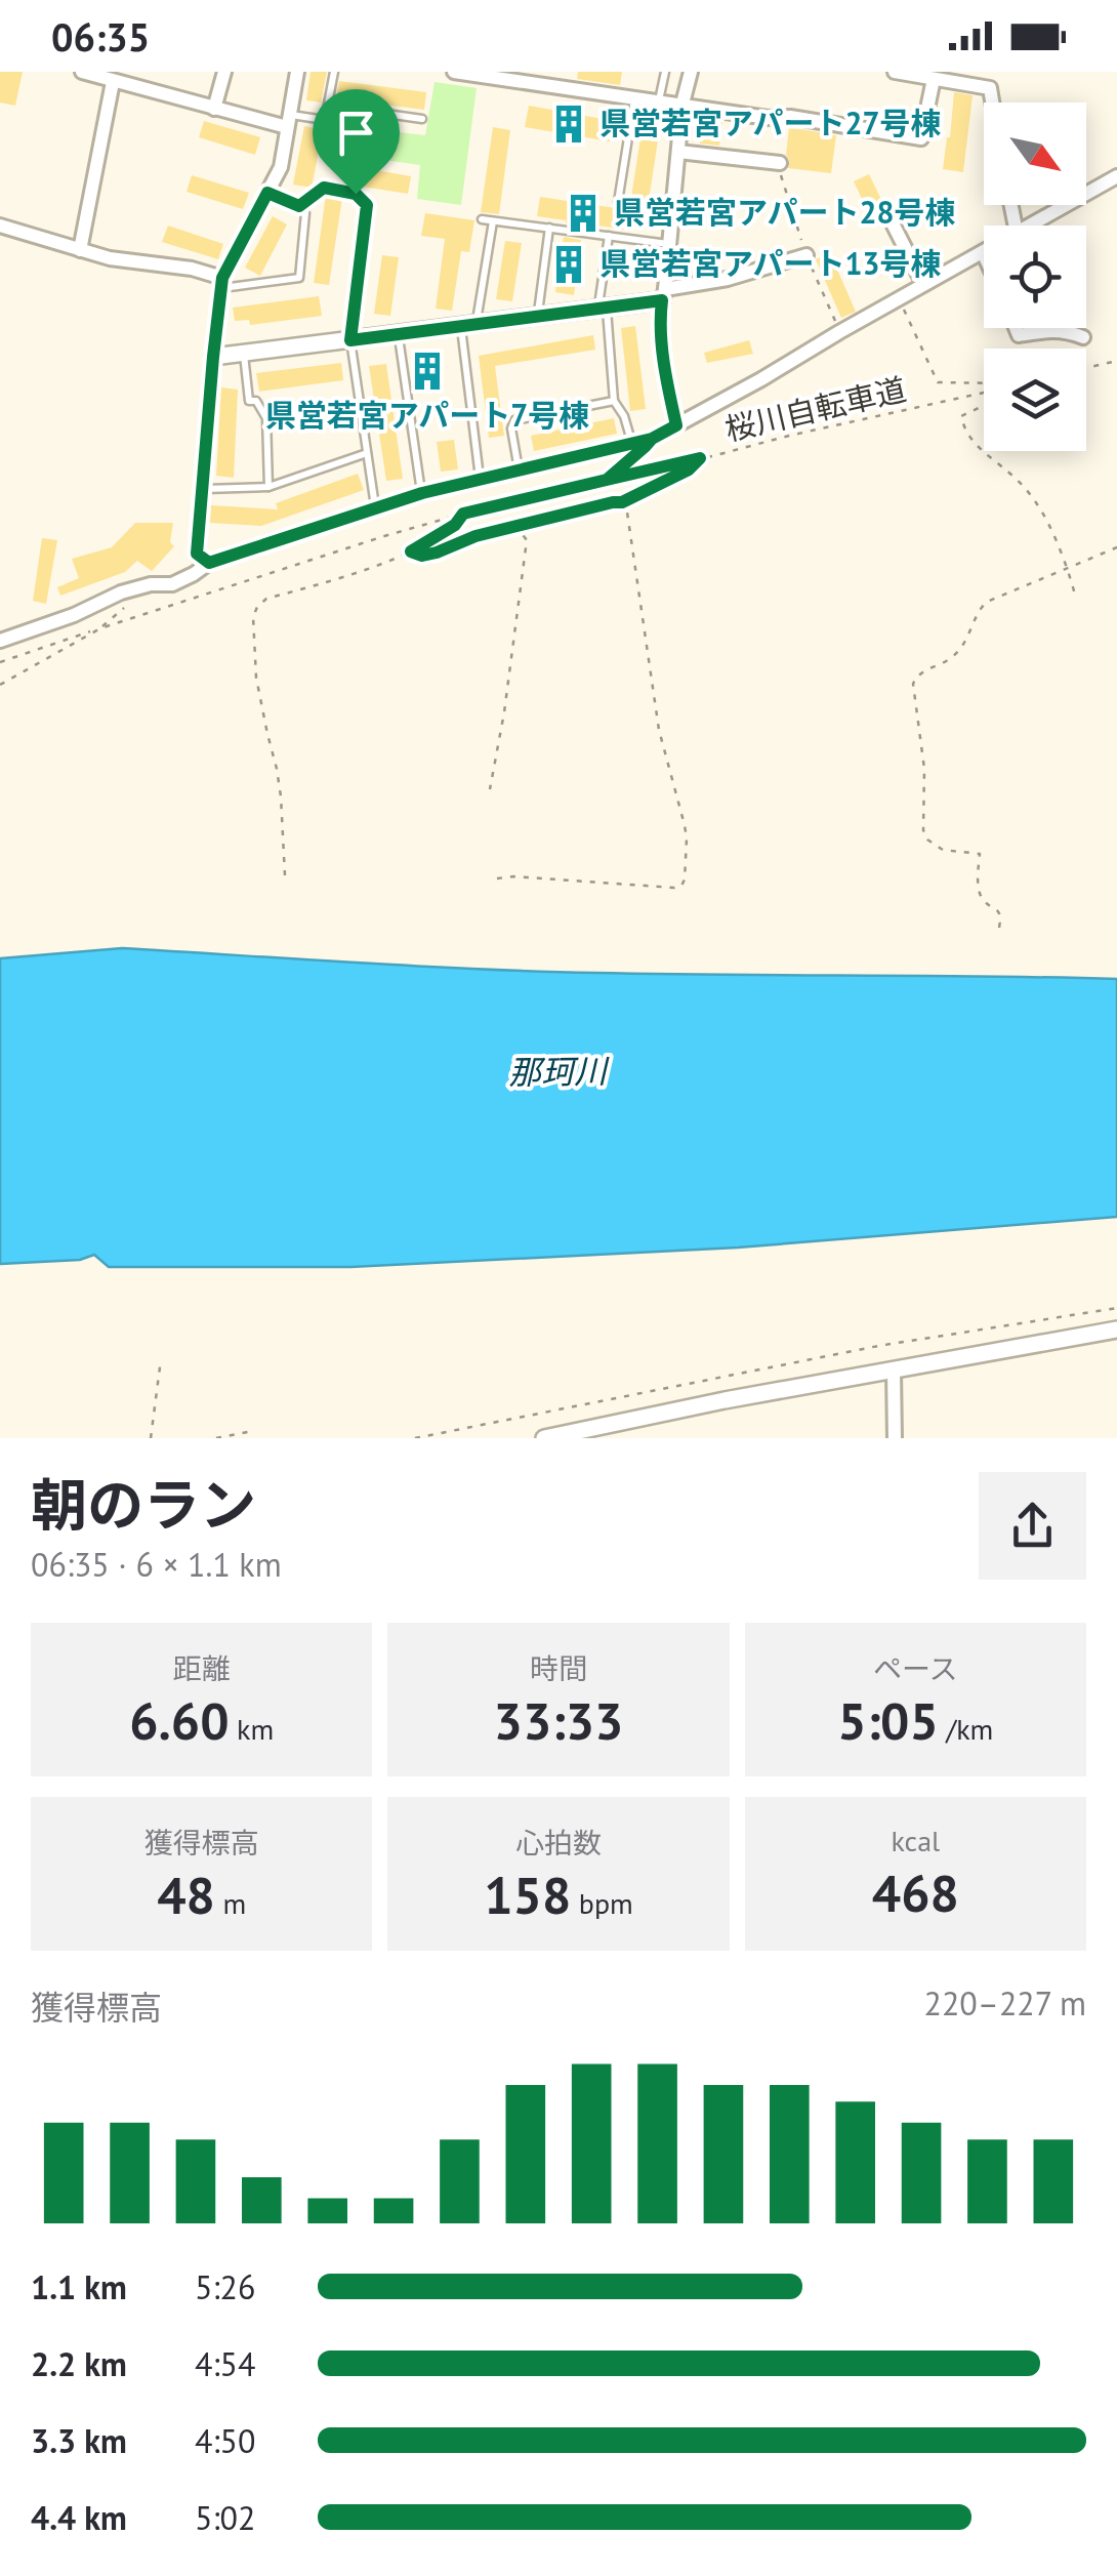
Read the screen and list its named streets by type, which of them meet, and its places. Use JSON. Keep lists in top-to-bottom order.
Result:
{
  "streets": {
    "path": ["桜川自転車道"]
  },
  "water": ["那珂川"],
  "places": {
    "building": [
      "県営若宮アパート27号棟",
      "県営若宮アパート28号棟",
      "県営若宮アパート13号棟",
      "県営若宮アパート7号棟"
    ]
  },
  "north": "bottom right",
  "page": {
    "status": "06:35",
    "heading": ["朝のラン", "06:35 · 6 × 1.1 km"],
    "stats": [
      ["距離", "6.60 km"],
      ["時間", "33:33"],
      ["ペース", "5:05 /km"],
      ["獲得標高", "48 m"],
      ["心拍数", "158 bpm"],
      ["kcal", "468"]
    ],
    "chart": ["獲得標高", "220–227 m"],
    "list": [
      {
        "name": "1.1 km",
        "note": "5:26"
      },
      {
        "name": "2.2 km",
        "note": "4:54"
      },
      {
        "name": "3.3 km",
        "note": "4:50"
      },
      {
        "name": "4.4 km",
        "note": "5:02"
      }
    ]
  }
}
